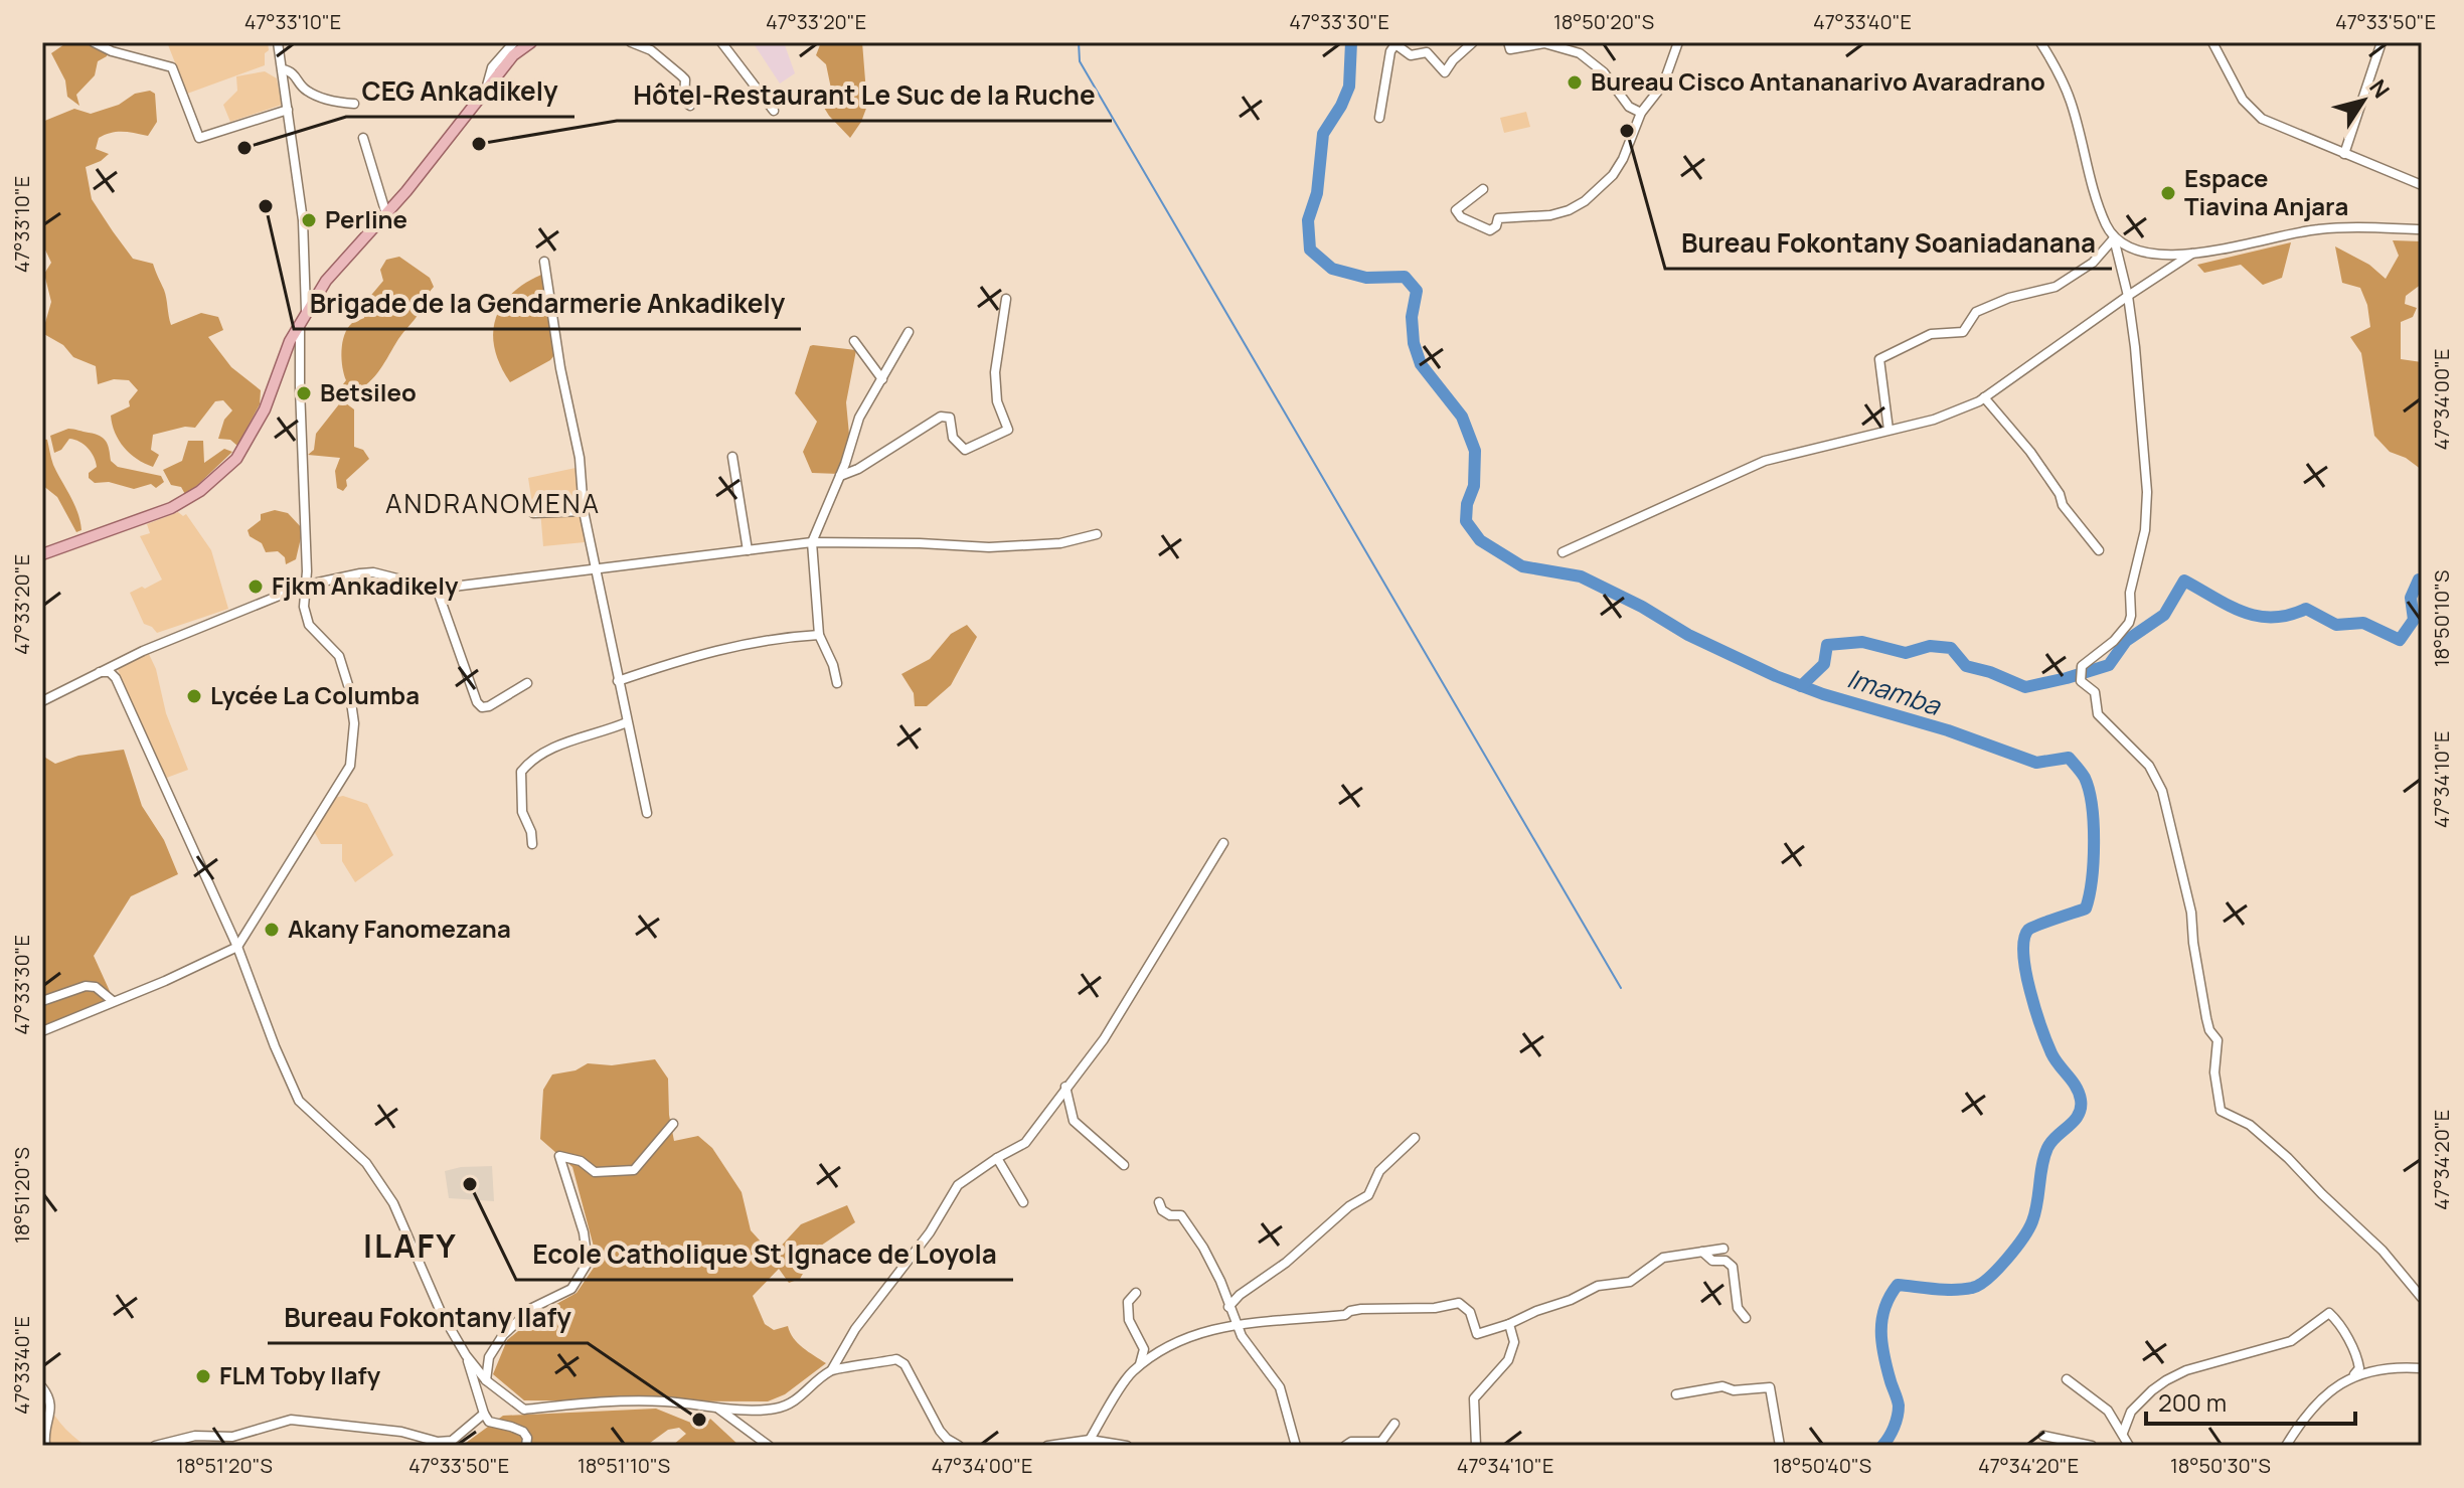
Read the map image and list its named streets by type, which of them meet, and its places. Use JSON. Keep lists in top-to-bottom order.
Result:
{
  "districts": ["ANDRANOMENA", "ILAFY"],
  "water": ["Imamba"],
  "places": [
    "Bureau Cisco Antananarivo Avaradrano",
    "Bureau Fokontany Soaniadanana",
    "Hôtel-Restaurant Le Suc de la Ruche",
    "CEG Ankadikely",
    "Espace Tiavina Anjara",
    "Brigade de la Gendarmerie Ankadikely",
    "Perline",
    "Betsileo",
    "Fjkm Ankadikely",
    "Lycée La Columba",
    "Akany Fanomezana",
    "Ecole Catholique St Ignace de Loyola",
    "FLM Toby Ilafy",
    "Bureau Fokontany Ilafy"
  ],
  "scale_bar": "200 m",
  "north": "top right",
  "coordinates": [
    "47°33'10\"E",
    "47°33'20\"E",
    "47°33'30\"E",
    "18°50'20\"S",
    "47°33'40\"E",
    "47°33'50\"E",
    "47°34'00\"E",
    "18°50'10\"S",
    "47°34'10\"E",
    "47°34'20\"E",
    "18°51'20\"S",
    "18°51'10\"S",
    "18°50'40\"S",
    "18°50'30\"S"
  ]
}
